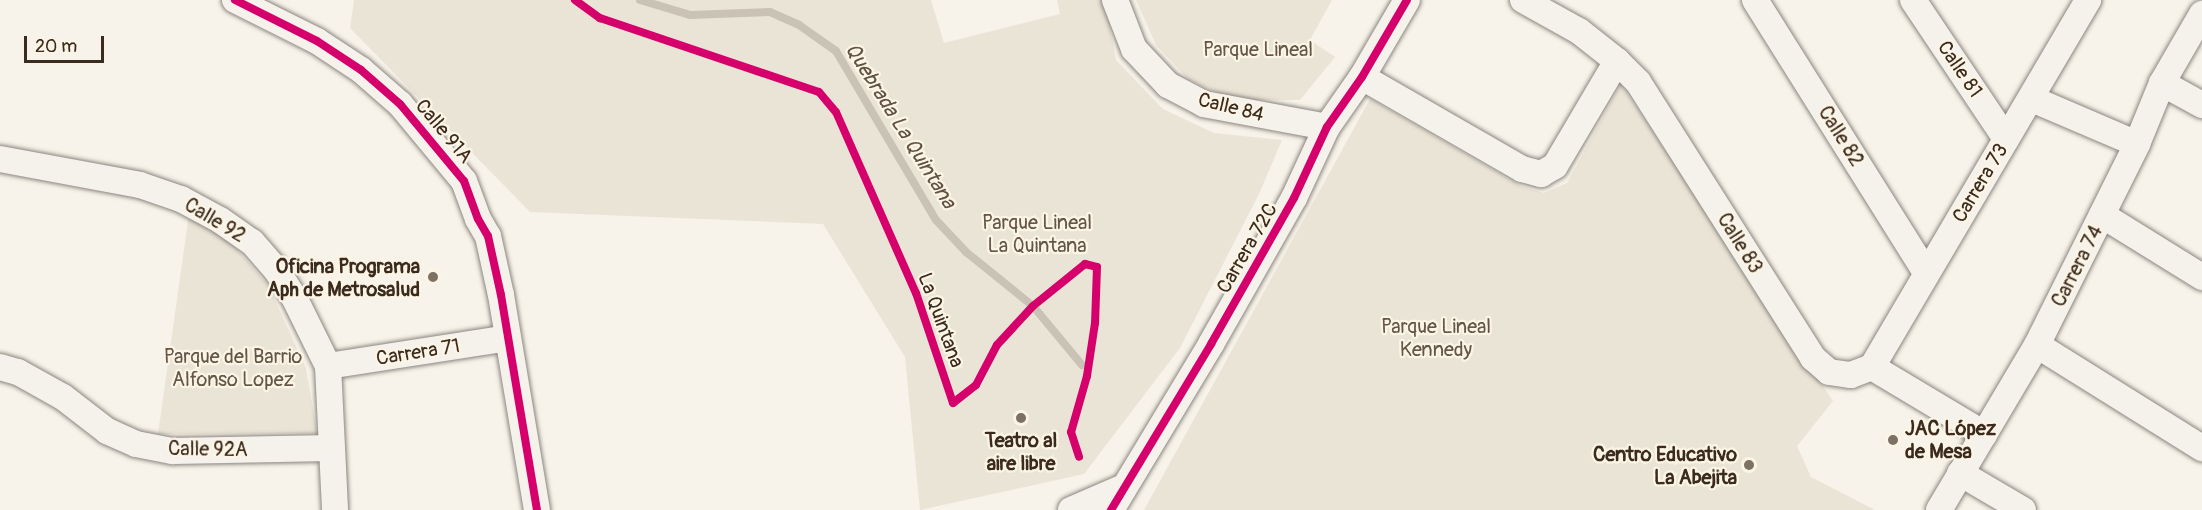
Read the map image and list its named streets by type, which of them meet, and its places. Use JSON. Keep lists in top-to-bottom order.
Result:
{
  "streets": {
    "street": [
      "Calle 81",
      "Calle 84",
      "Calle 91A",
      "Calle 82",
      "Carrera 73",
      "Calle 92",
      "Calle 83",
      "Carrera 72C",
      "Carrera 74",
      "Carrera 71",
      "Calle 92A"
    ],
    "cycle path": ["La Quintana"]
  },
  "crossings": [
    ["Calle 81", "Carrera 73"],
    ["Calle 84", "Carrera 72C"],
    ["Calle 91A", "Carrera 71"],
    ["Calle 82", "Carrera 73"],
    ["Carrera 73", "Calle 83"],
    ["Calle 92", "Carrera 71"],
    ["Calle 92", "Calle 92A"]
  ],
  "water": ["Quebrada La Quintana"],
  "parks": [
    "Parque Lineal",
    "Parque Lineal La Quintana",
    "Parque Lineal Kennedy",
    "Parque del Barrio Alfonso Lopez"
  ],
  "places": [
    "Oficina Programa Aph de Metrosalud",
    "Teatro al aire libre",
    "JAC López de Mesa",
    "Centro Educativo La Abejita"
  ],
  "scale_bar": "20 m"
}
